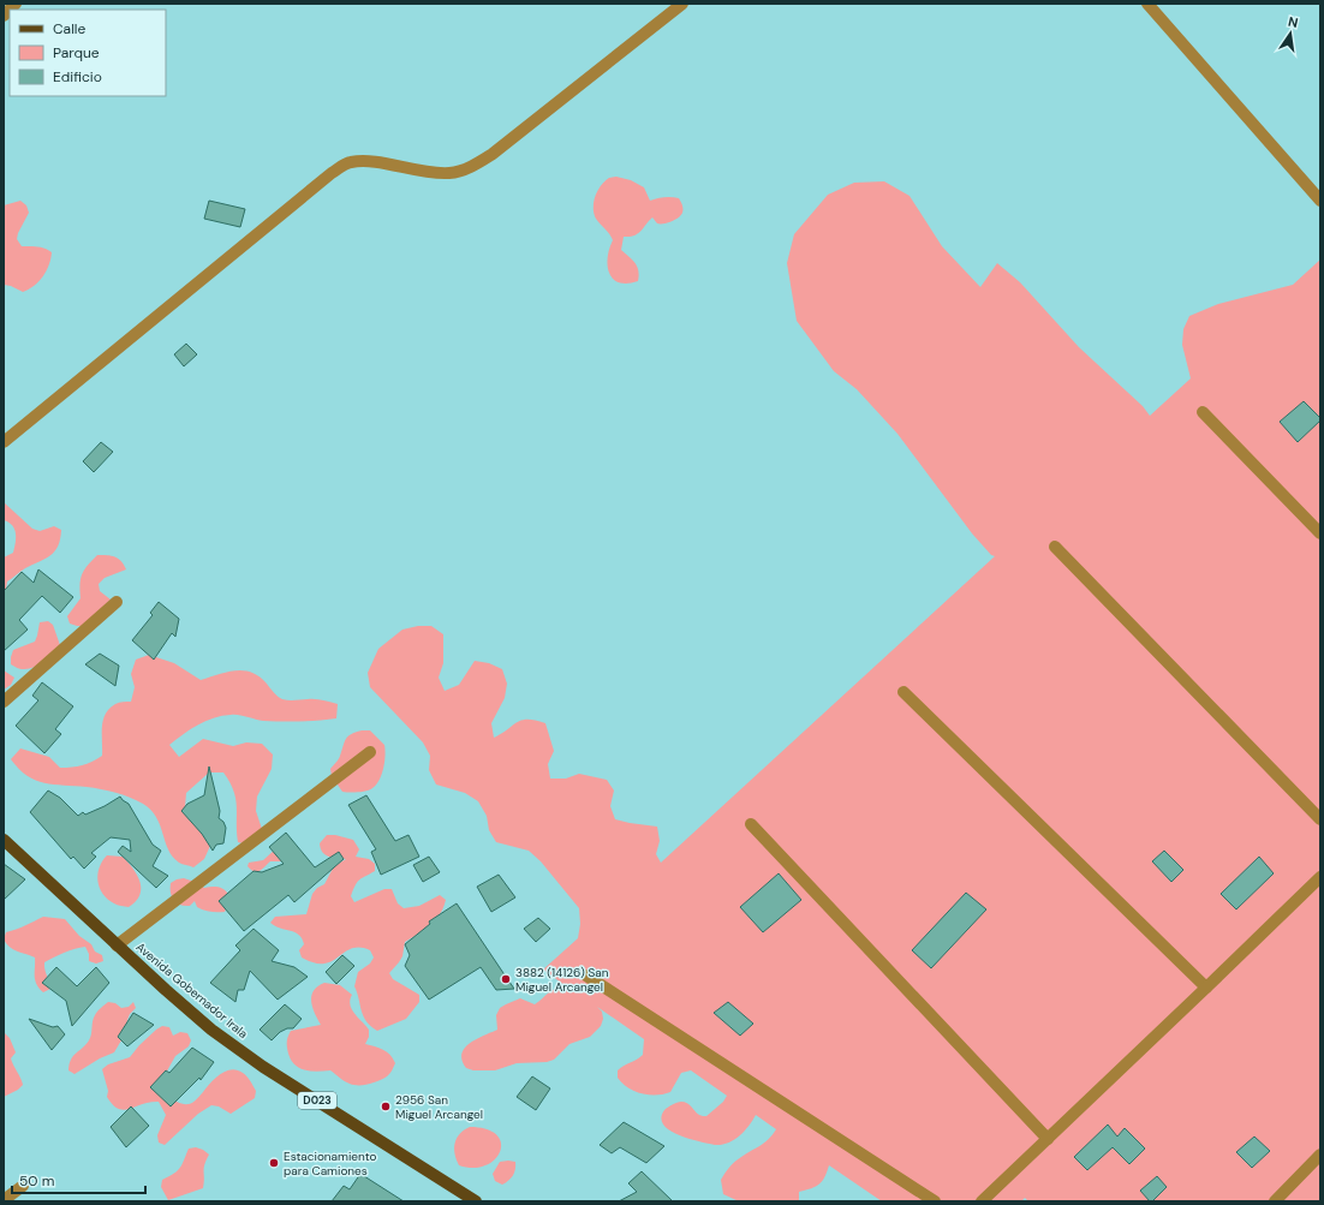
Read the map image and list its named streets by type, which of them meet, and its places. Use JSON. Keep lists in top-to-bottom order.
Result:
{
  "streets": {
    "main road": ["Avenida Gobernador Irala", "D023"]
  },
  "places": ["3882 (14126) San Miguel Arcangel", "2956 San Miguel Arcangel", "Estacionamiento para Camiones"],
  "legend": ["Calle", "Parque", "Edificio"],
  "scale_bar": "50 m",
  "north": "top"
}
